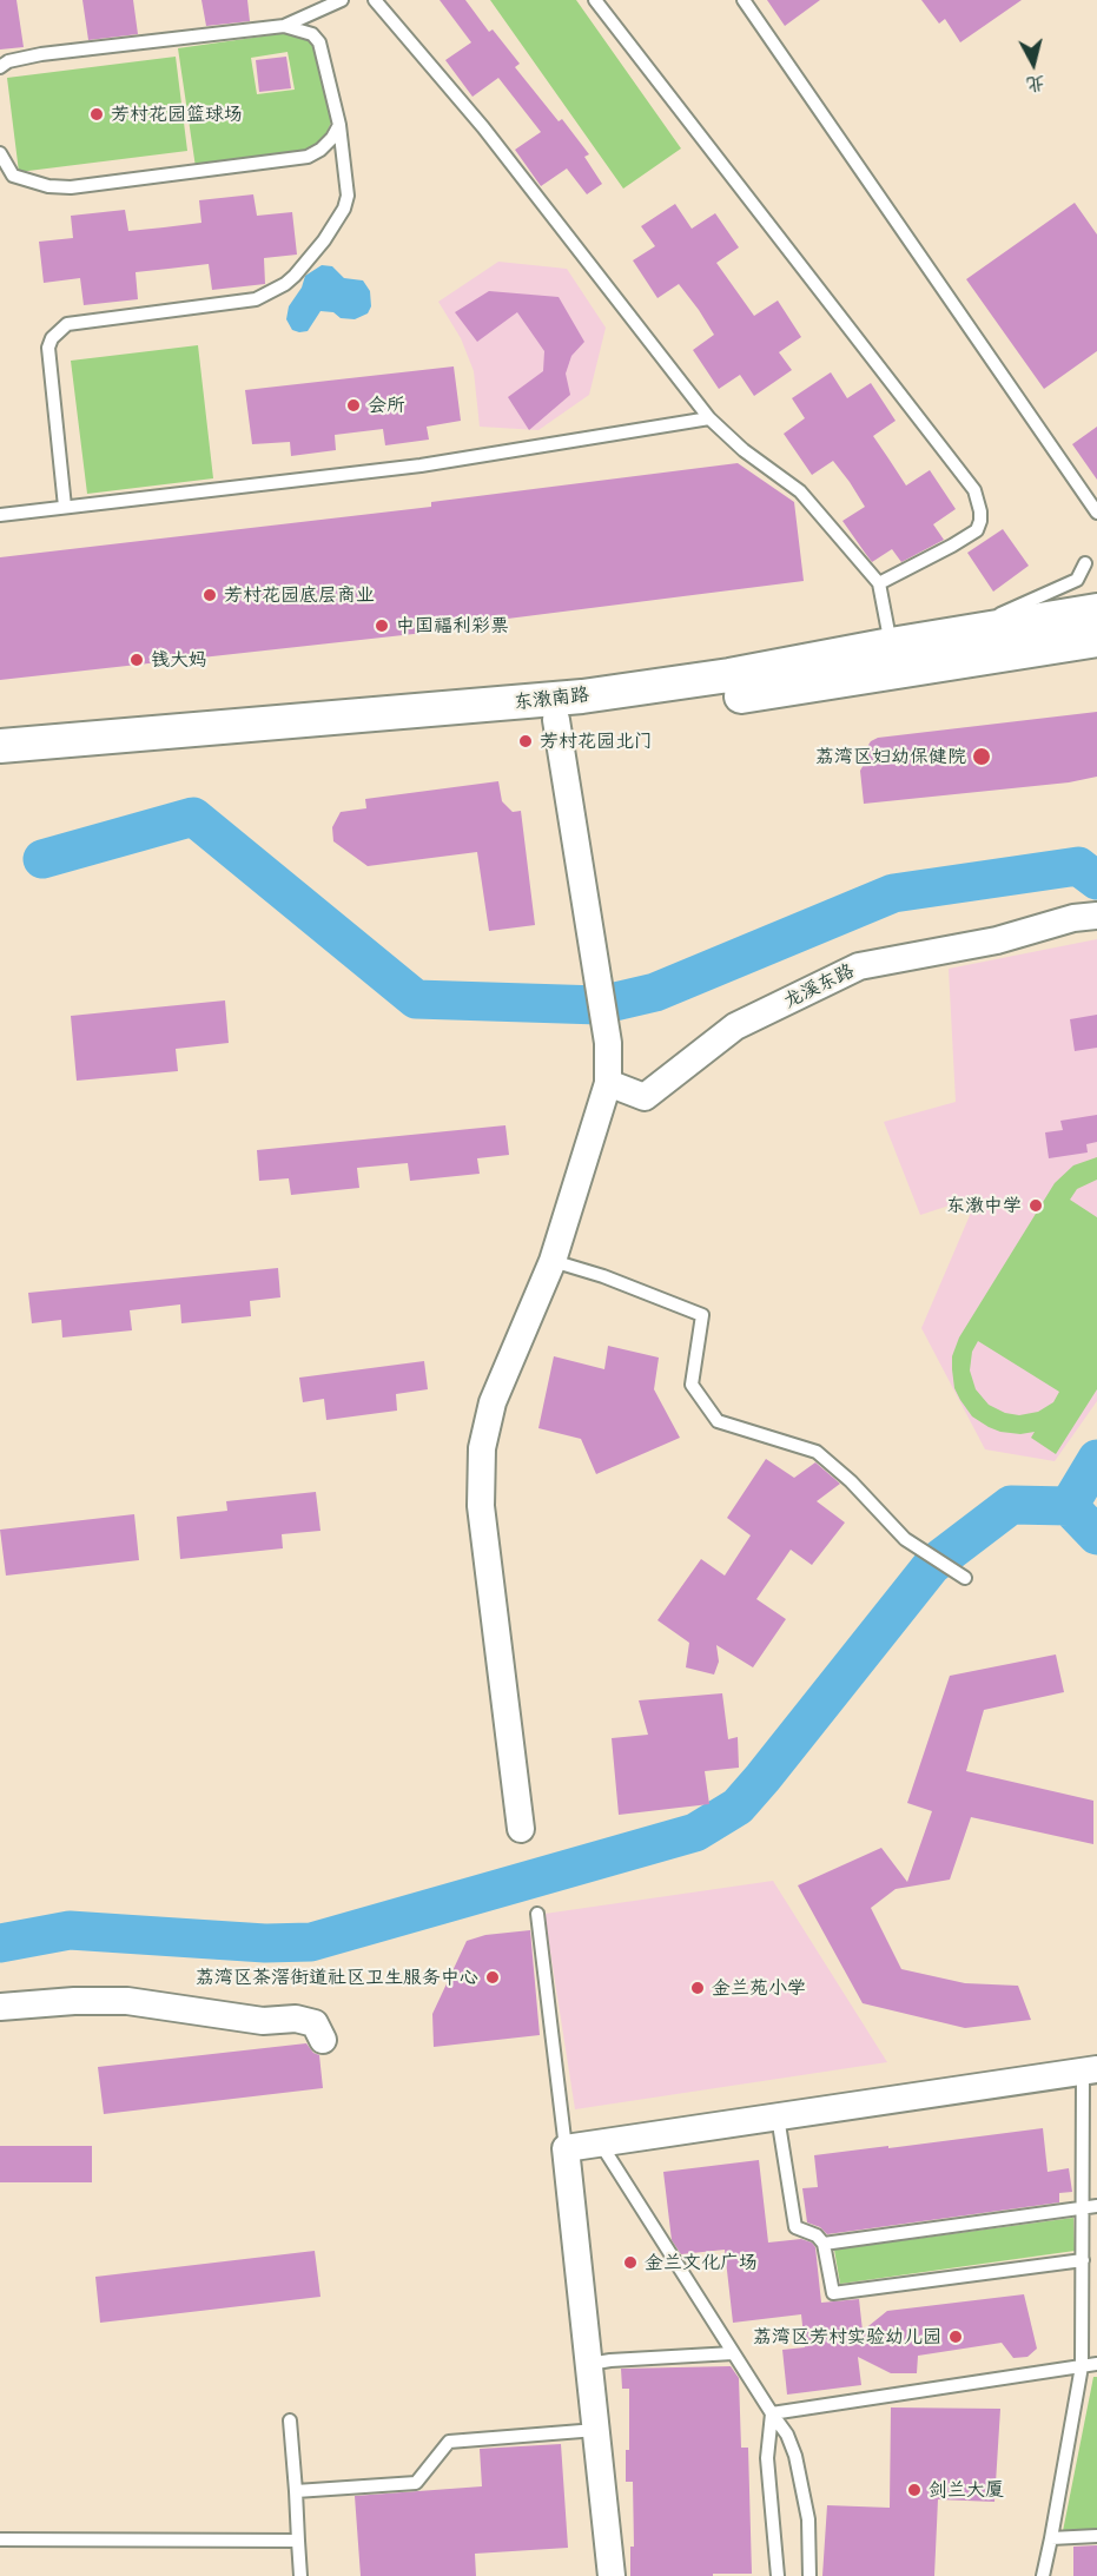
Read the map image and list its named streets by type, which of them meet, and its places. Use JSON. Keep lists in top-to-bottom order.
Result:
{
  "streets": {
    "street": ["东漖南路", "龙溪东路"]
  },
  "places": [
    "芳村花园篮球场",
    "会所",
    "芳村花园底层商业",
    "中国福利彩票",
    "钱大妈",
    "芳村花园北门",
    "荔湾区妇幼保健院",
    "东漖中学",
    "荔湾区茶滘街道社区卫生服务中心",
    "金兰苑小学",
    "金兰文化广场",
    "荔湾区芳村实验幼儿园",
    "剑兰大厦"
  ],
  "north": "bottom"
}
